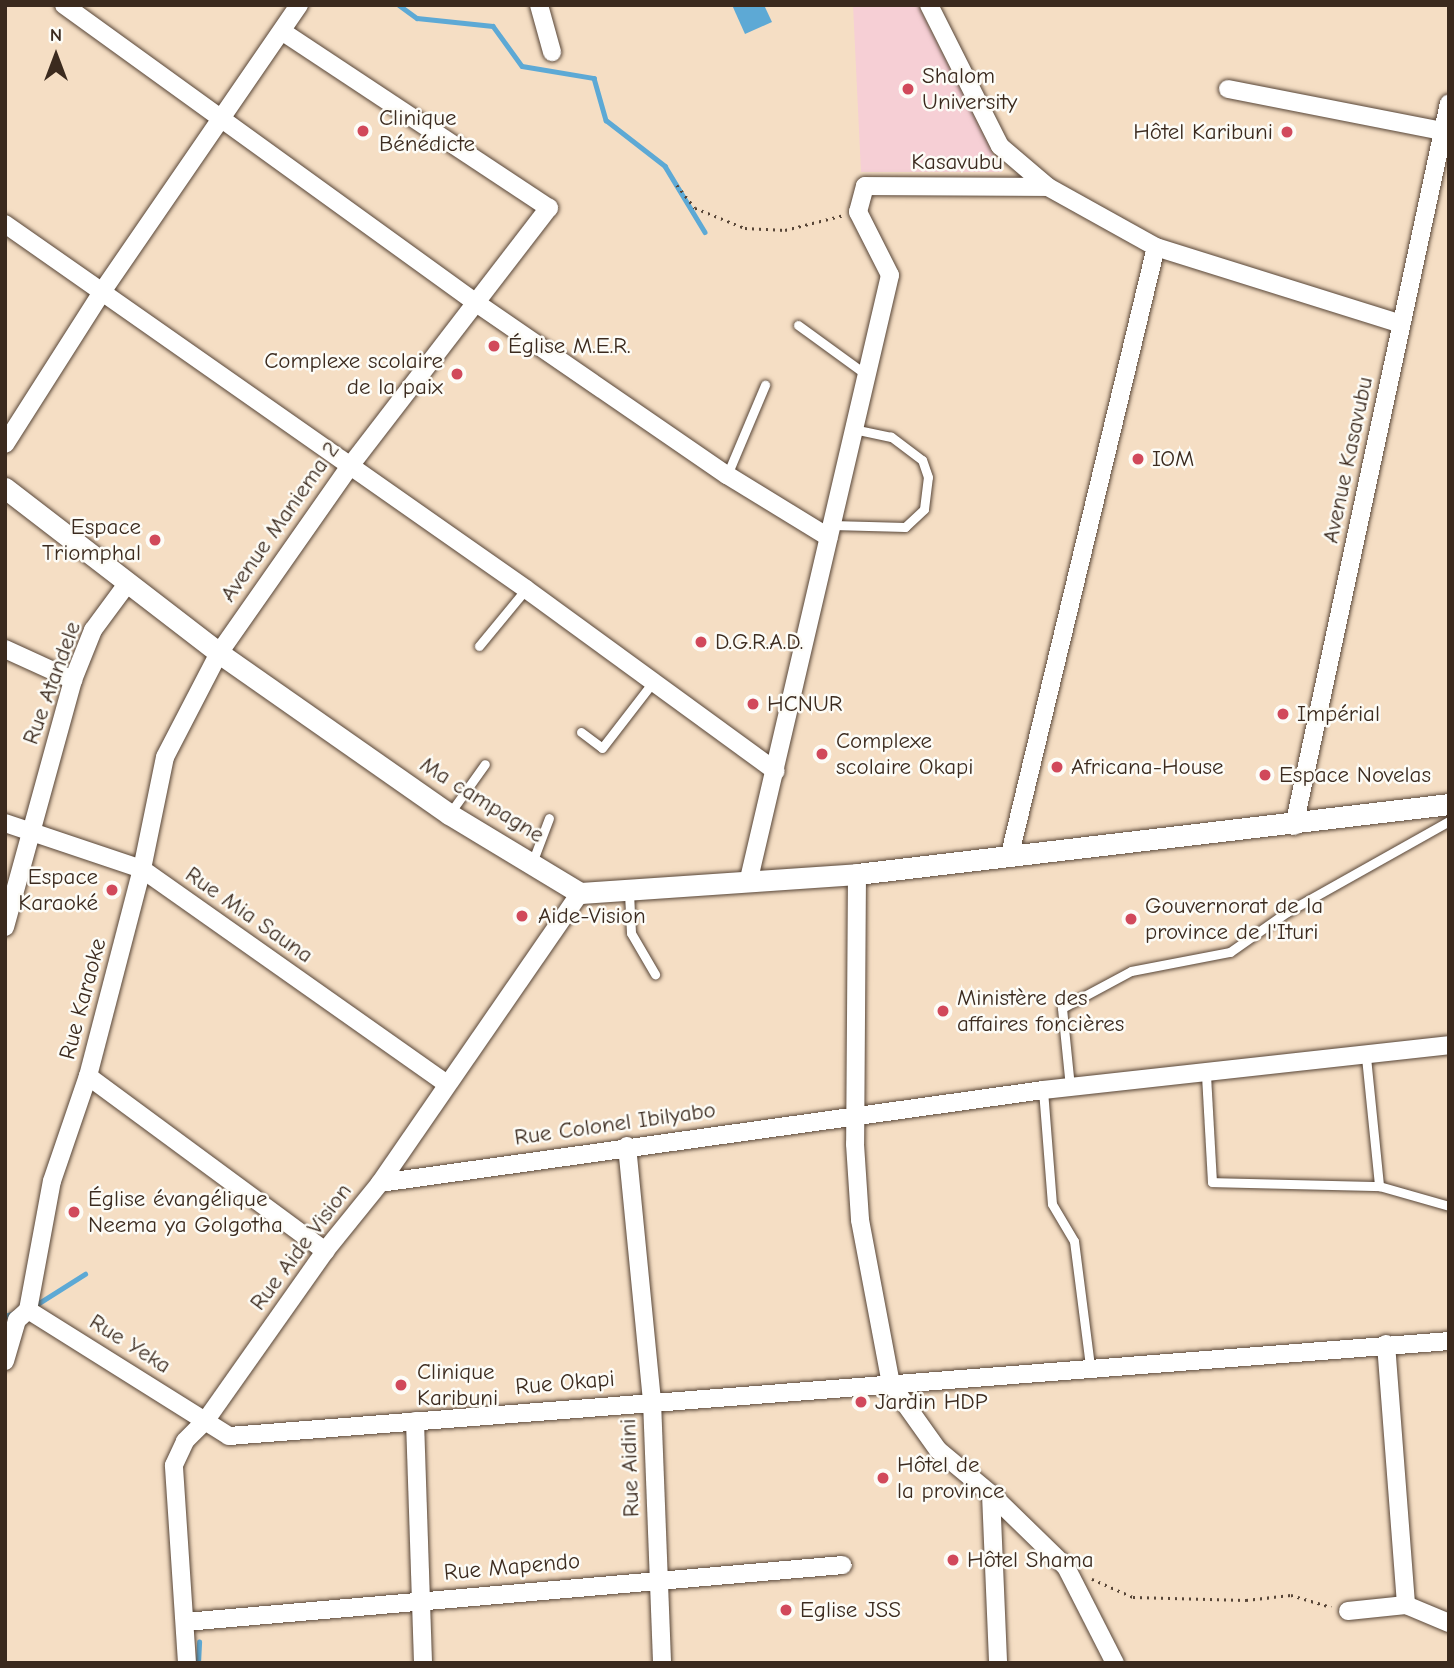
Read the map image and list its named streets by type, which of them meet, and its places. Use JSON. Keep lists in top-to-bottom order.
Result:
{
  "streets": {
    "street": [
      "Kasavubu",
      "Avenue Kasavubu",
      "Avenue Maniema 2",
      "Rue Atandele",
      "Ma campagne",
      "Rue Mia Sauna",
      "Rue Karaoke",
      "Rue Colonel Ibilyabo",
      "Rue Aide Vision",
      "Rue Yeka",
      "Rue Okapi",
      "Rue Aidini",
      "Rue Mapendo"
    ]
  },
  "crossings": [
    ["Avenue Maniema 2", "Ma campagne"],
    ["Avenue Maniema 2", "Rue Karaoke"],
    ["Rue Atandele", "Rue Mia Sauna"],
    ["Ma campagne", "Rue Karaoke"],
    ["Ma campagne", "Rue Aide Vision"],
    ["Rue Mia Sauna", "Rue Karaoke"],
    ["Rue Mia Sauna", "Rue Aide Vision"],
    ["Rue Karaoke", "Rue Yeka"],
    ["Rue Colonel Ibilyabo", "Rue Aide Vision"],
    ["Rue Colonel Ibilyabo", "Rue Aidini"],
    ["Rue Aide Vision", "Rue Yeka"],
    ["Rue Aide Vision", "Rue Okapi"],
    ["Rue Aide Vision", "Rue Mapendo"],
    ["Rue Yeka", "Rue Okapi"],
    ["Rue Okapi", "Rue Aidini"],
    ["Rue Aidini", "Rue Mapendo"]
  ],
  "places": [
    "Shalom University",
    "Clinique Bénédicte",
    "Hôtel Karibuni",
    "Église M.E.R.",
    "Complexe scolaire de la paix",
    "IOM",
    "Espace Triomphal",
    "D.G.R.A.D.",
    "HCNUR",
    "Impérial",
    "Complexe scolaire Okapi",
    "Africana-House",
    "Espace Novelas",
    "Espace Karaoké",
    "Aide-Vision",
    "Gouvernorat de la province de l'Ituri",
    "Ministère des affaires foncières",
    "Église évangélique Neema ya Golgotha",
    "Clinique Karibuni",
    "Jardin HDP",
    "Hôtel de la province",
    "Hôtel Shama",
    "Eglise JSS"
  ],
  "north": "top"
}
